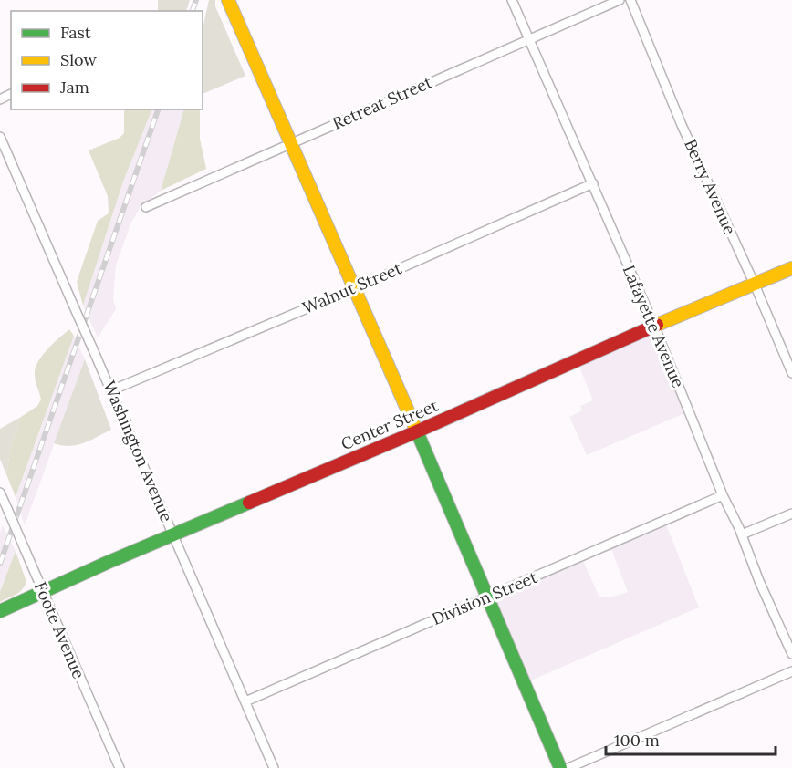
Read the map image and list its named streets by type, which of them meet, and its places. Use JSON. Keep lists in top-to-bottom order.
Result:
{
  "streets": {
    "street": [
      "Retreat Street",
      "Berry Avenue",
      "Walnut Street",
      "Lafayette Avenue",
      "Center Street",
      "Washington Avenue",
      "Division Street",
      "Foote Avenue"
    ]
  },
  "crossings": [
    ["Retreat Street", "Lafayette Avenue"],
    ["Berry Avenue", "Center Street"],
    ["Walnut Street", "Lafayette Avenue"],
    ["Walnut Street", "Washington Avenue"],
    ["Lafayette Avenue", "Center Street"],
    ["Lafayette Avenue", "Division Street"],
    ["Center Street", "Washington Avenue"],
    ["Center Street", "Foote Avenue"],
    ["Washington Avenue", "Division Street"]
  ],
  "legend": ["Fast", "Slow", "Jam"],
  "scale_bar": "100 m"
}
